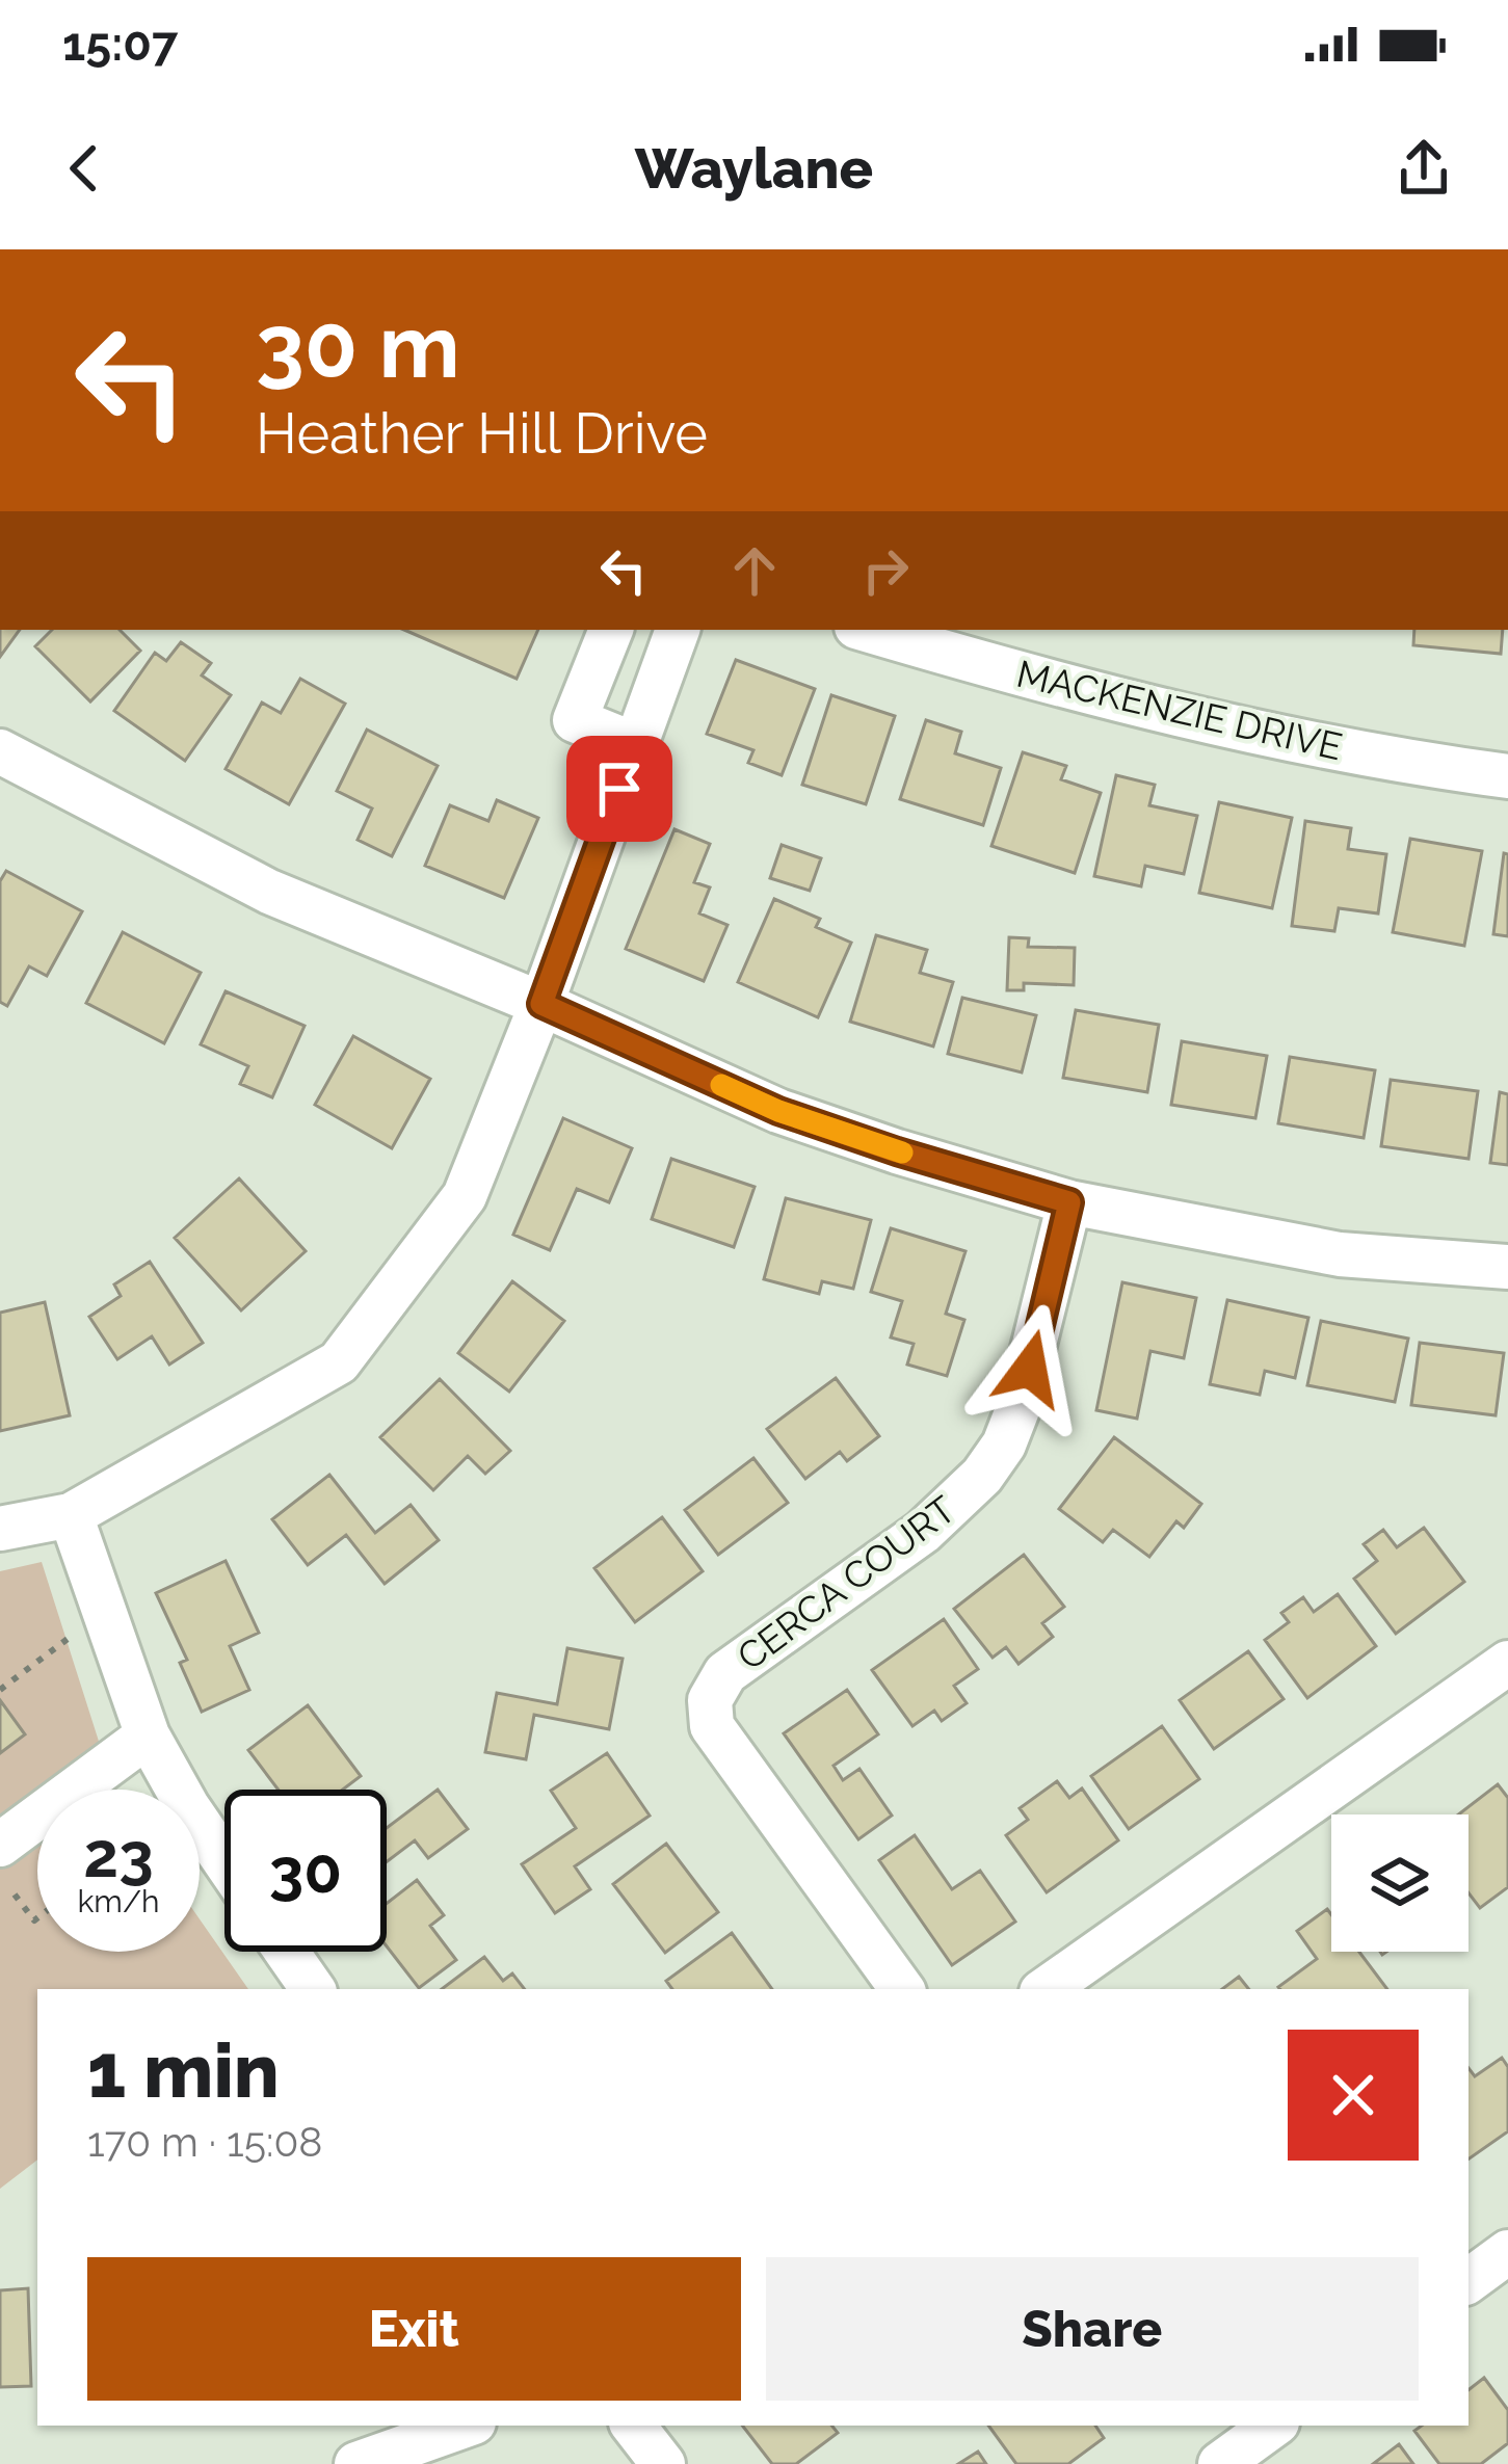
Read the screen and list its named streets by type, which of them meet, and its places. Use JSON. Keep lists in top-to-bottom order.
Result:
{
  "streets": {
    "street": ["MACKENZIE DRIVE", "CERCA COURT"]
  },
  "page": {
    "status": "15:07",
    "header": "Waylane",
    "turn": ["30 m", "Heather Hill Drive"],
    "speed": "23 km/h",
    "limit": "30",
    "heading": ["1 min", "170 m · 15:08"],
    "buttons": ["Exit", "Share"]
  }
}
